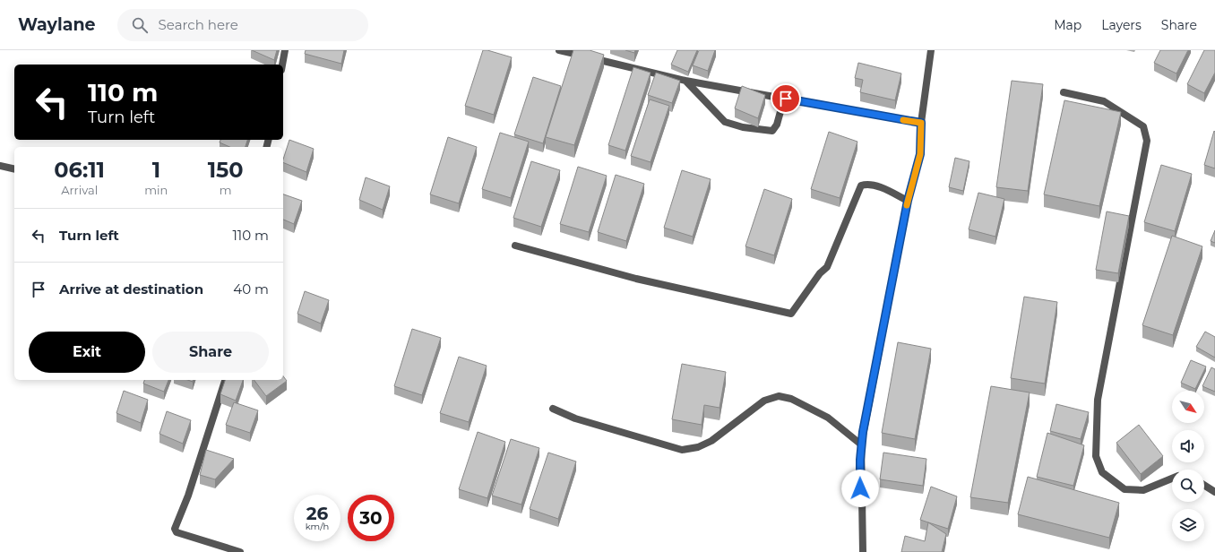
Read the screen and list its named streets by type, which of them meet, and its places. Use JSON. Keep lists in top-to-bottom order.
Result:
{
  "north": "bottom right",
  "page": {
    "header": "Waylane",
    "search": "Search here",
    "nav": ["Map", "Layers", "Share"],
    "turn": ["110 m", "Turn left"],
    "eta": [
      "06:11",
      "Arrival",
      "1",
      "min",
      "150",
      "m"
    ],
    "list": [
      {
        "name": "Turn left",
        "value": "110 m"
      },
      {
        "name": "Arrive at destination",
        "value": "40 m"
      }
    ],
    "buttons": ["Exit", "Share"],
    "speed": "26 km/h",
    "limit": "30"
  }
}
